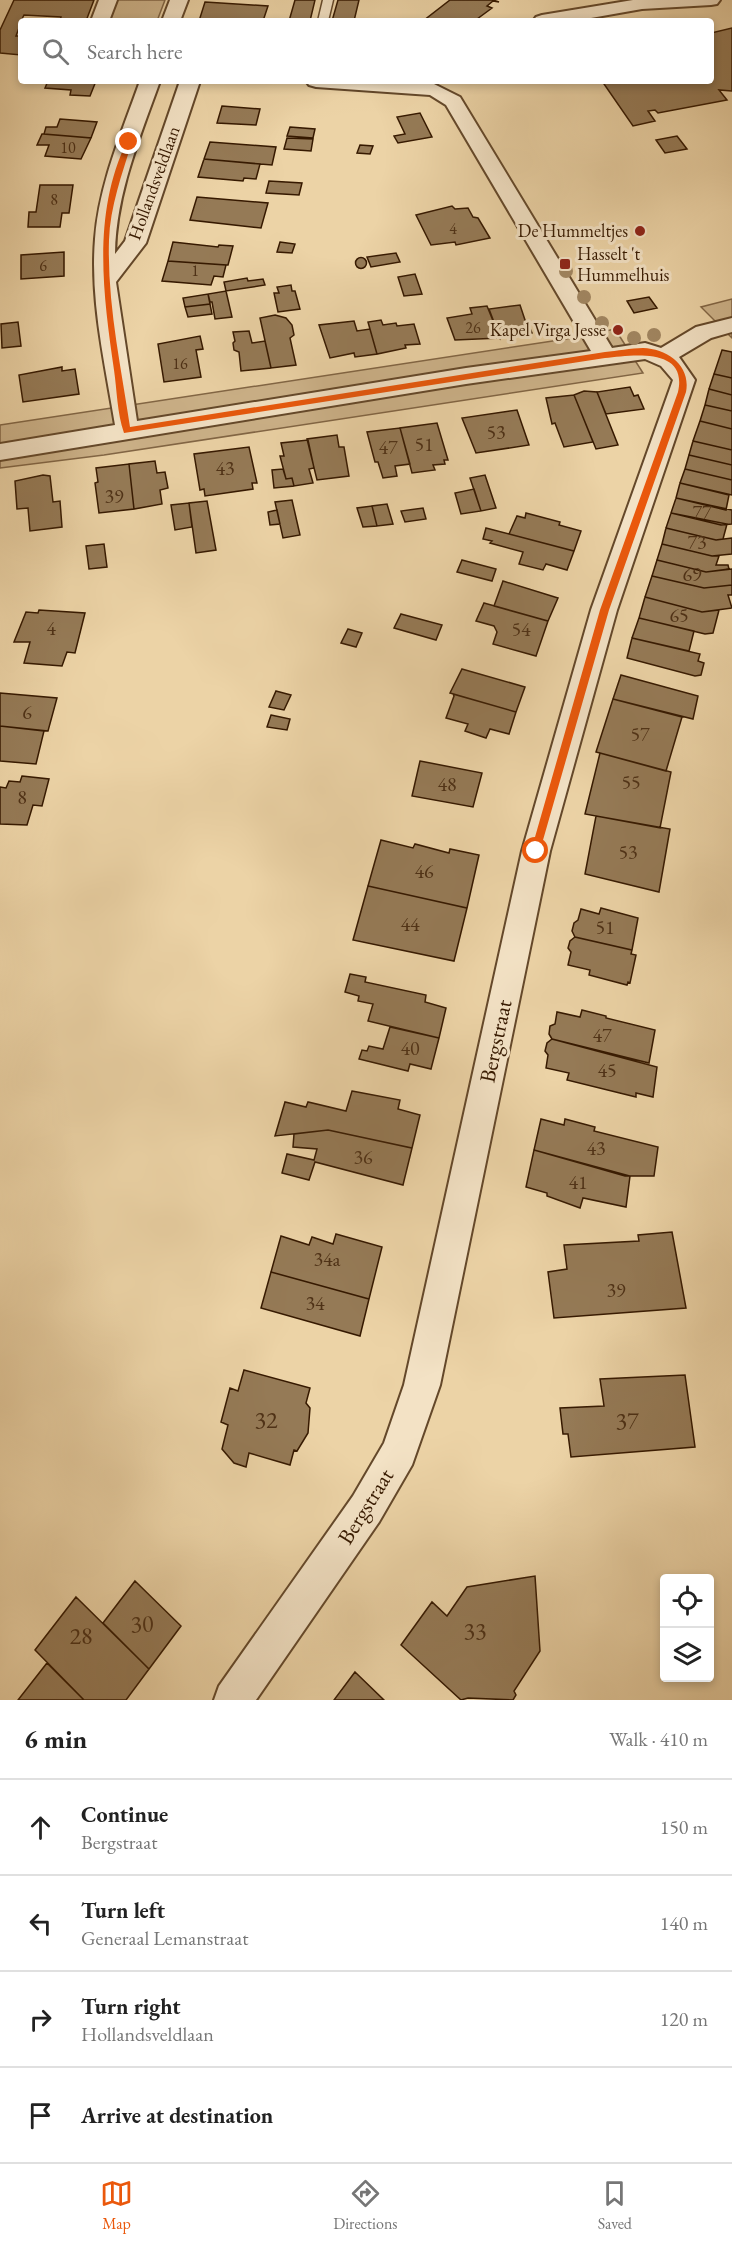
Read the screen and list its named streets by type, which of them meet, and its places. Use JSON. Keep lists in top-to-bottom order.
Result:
{
  "streets": {
    "street": ["Hollandsveldlaan", "Bergstraat"]
  },
  "places": {
    "other": ["De Hummeltjes", "Kapel Virga Jesse"],
    "transit": ["Hasselt 't Hummelhuis"]
  },
  "house_numbers": [
    "10",
    "8",
    "4",
    "6",
    "1",
    "26",
    "16",
    "53",
    "51",
    "47",
    "43",
    "39",
    "77",
    "73",
    "69",
    "65",
    "4",
    "54",
    "6",
    "57",
    "55",
    "48",
    "8",
    "53",
    "46",
    "44",
    "51",
    "47",
    "40",
    "45",
    "43",
    "36",
    "41",
    "34a",
    "39",
    "34",
    "32",
    "37",
    "30",
    "33",
    "28"
  ],
  "page": {
    "search": "Search here",
    "heading": ["6 min", "Walk · 410 m"],
    "list": [
      ["Continue", "Bergstraat", "150 m"],
      ["Turn left", "Generaal Lemanstraat", "140 m"],
      ["Turn right", "Hollandsveldlaan", "120 m"],
      "Arrive at destination"
    ],
    "nav": ["Map", "Directions", "Saved"]
  }
}
